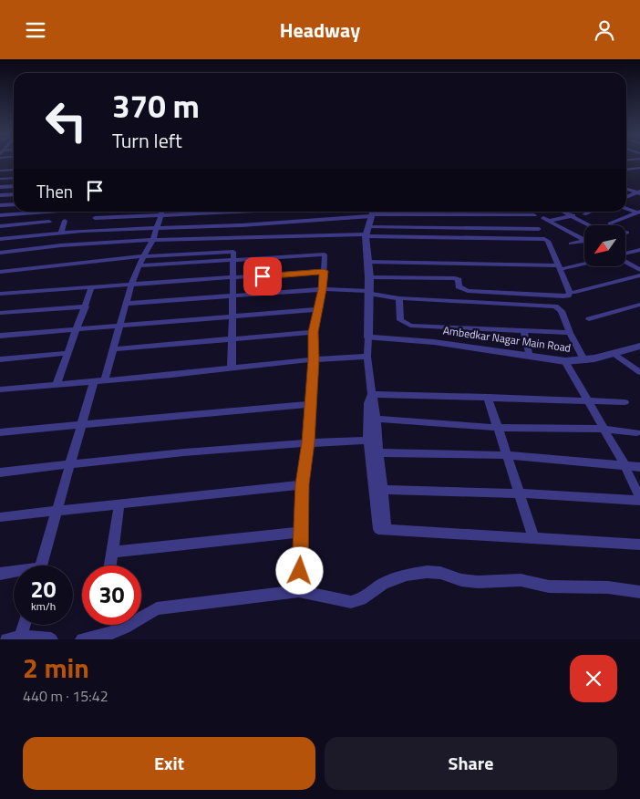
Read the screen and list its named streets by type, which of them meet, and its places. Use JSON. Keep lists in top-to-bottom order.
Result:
{
  "streets": {
    "street": ["Ambedkar Nagar Main Road"]
  },
  "north": "bottom left",
  "page": {
    "header": "Headway",
    "turn": ["370 m", "Turn left"],
    "then": "Then",
    "speed": "20 km/h",
    "limit": "30",
    "heading": ["2 min", "440 m · 15:42"],
    "buttons": ["Exit", "Share"]
  }
}
